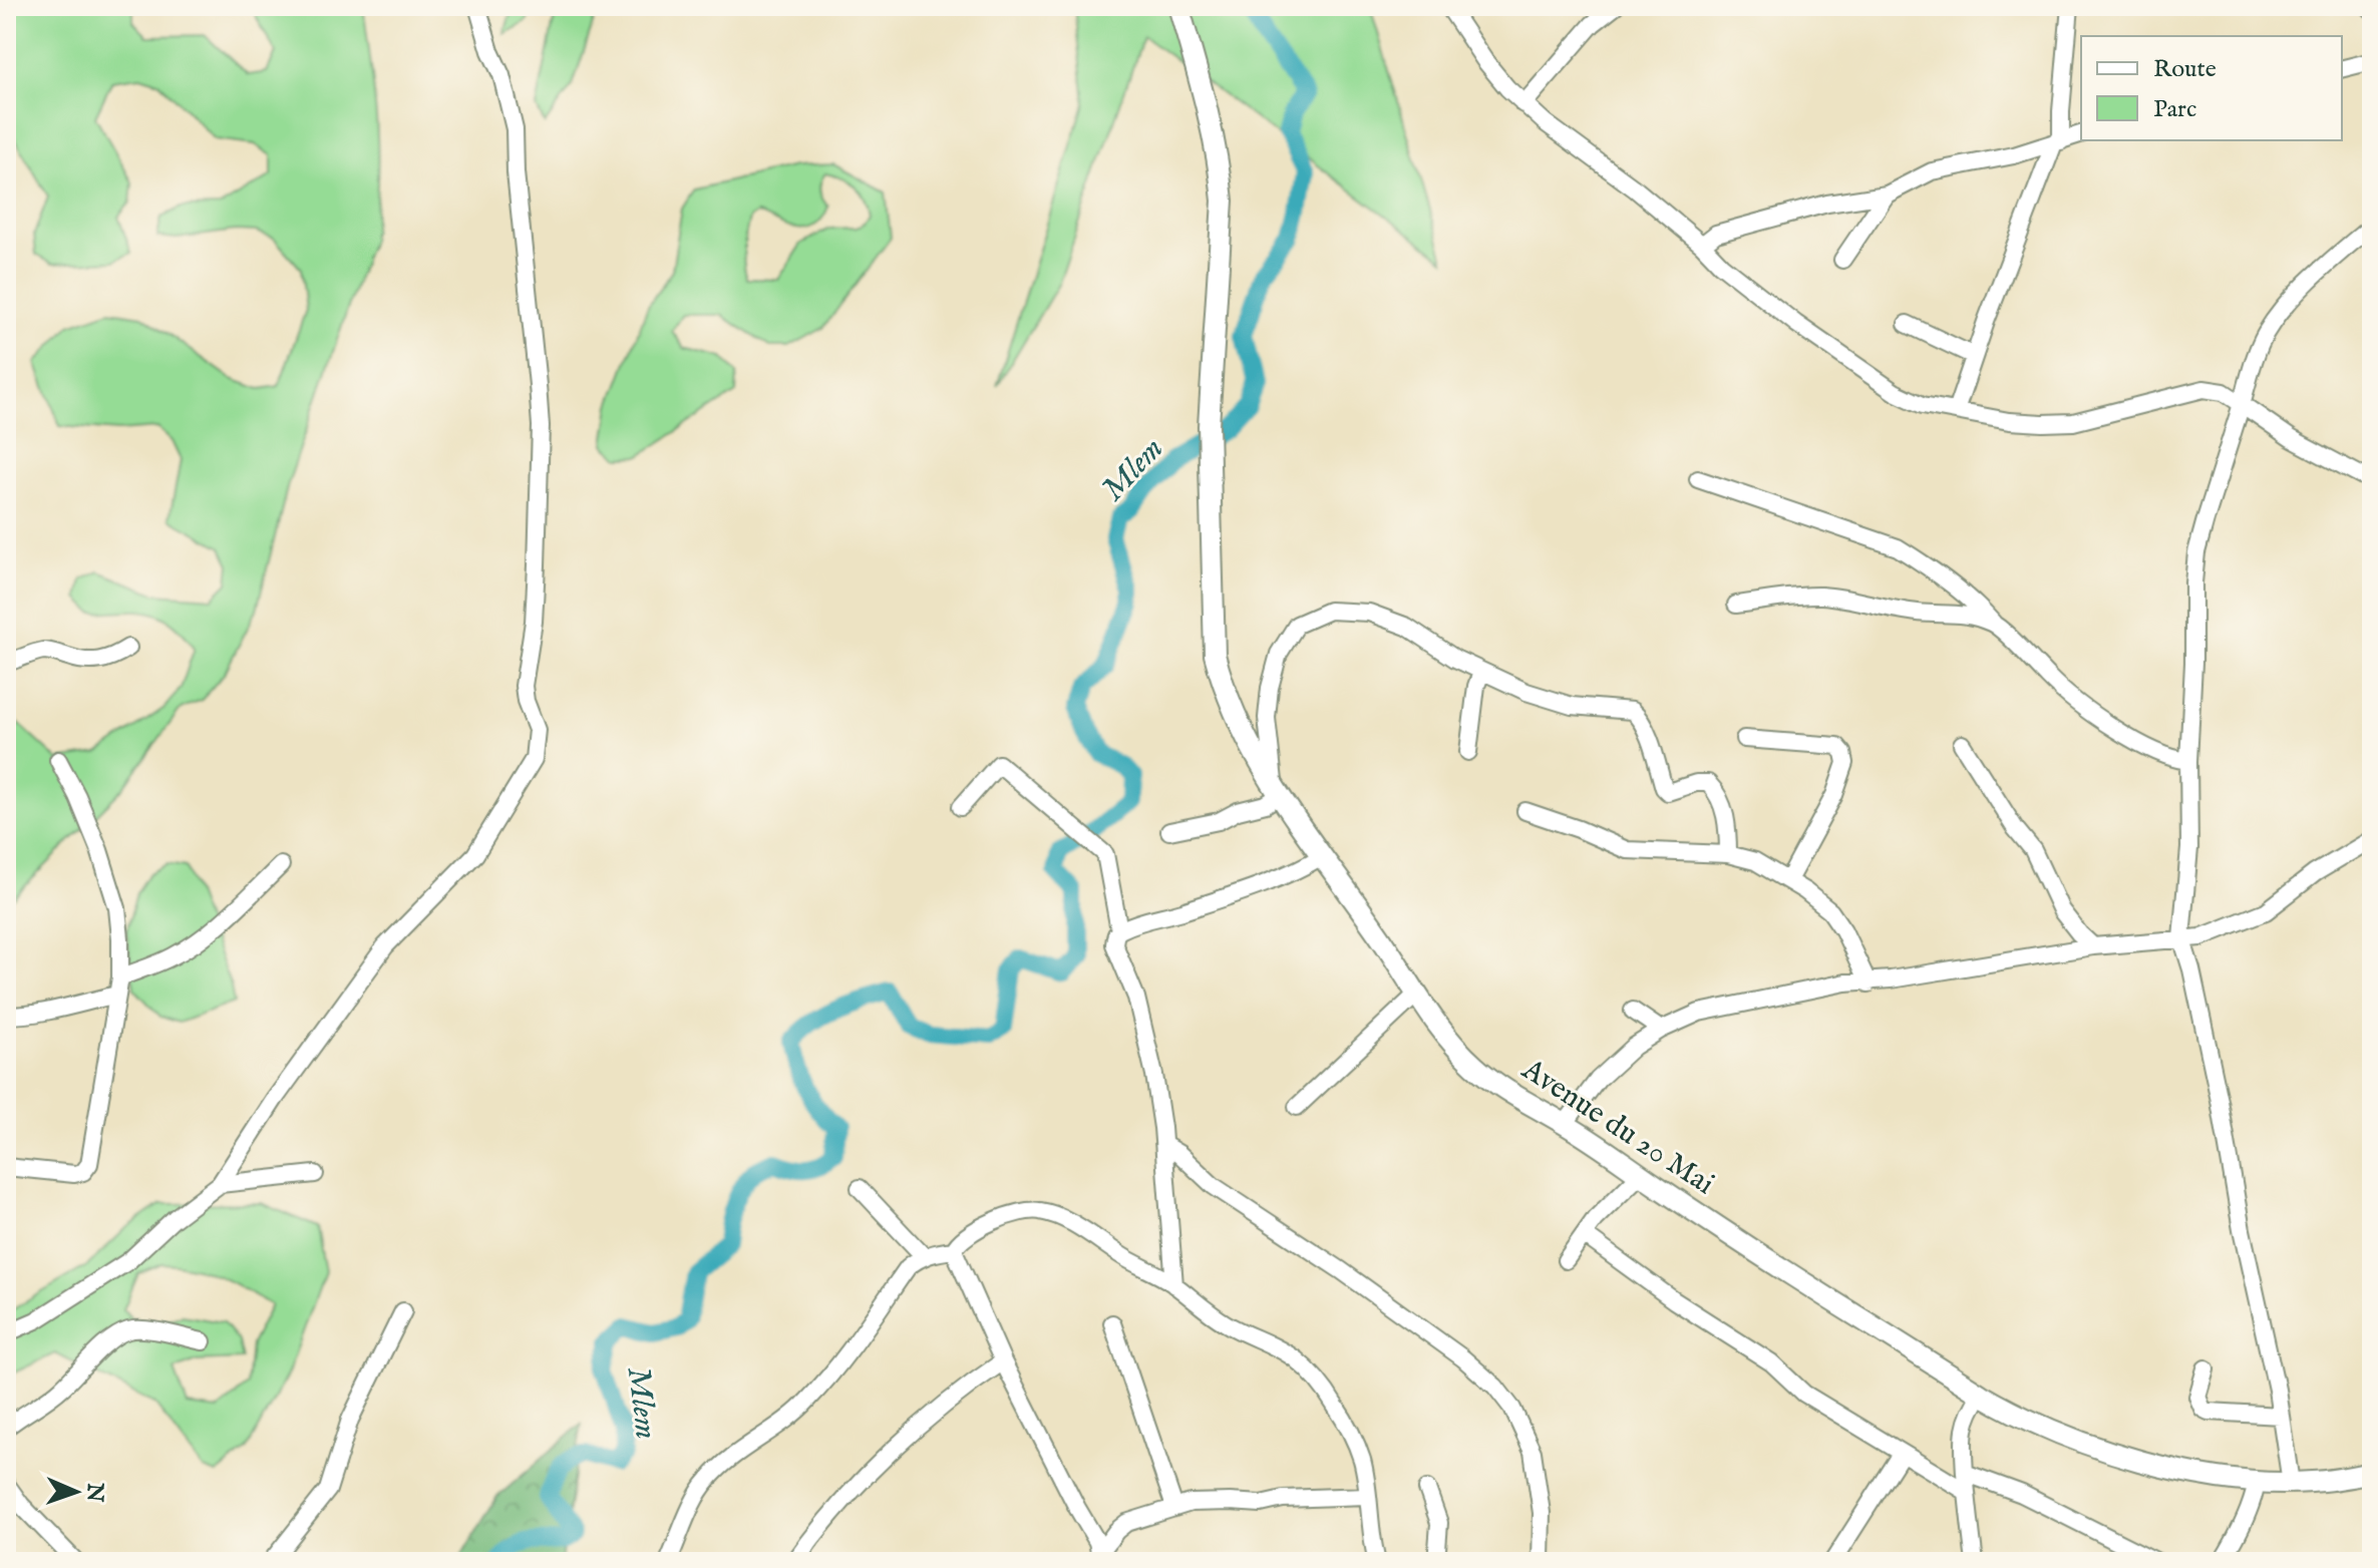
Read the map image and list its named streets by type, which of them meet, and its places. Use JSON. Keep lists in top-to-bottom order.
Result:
{
  "streets": {
    "main road": ["Avenue du 20 Mai"]
  },
  "water": ["Mlem"],
  "legend": ["Route", "Parc"],
  "north": "right"
}
